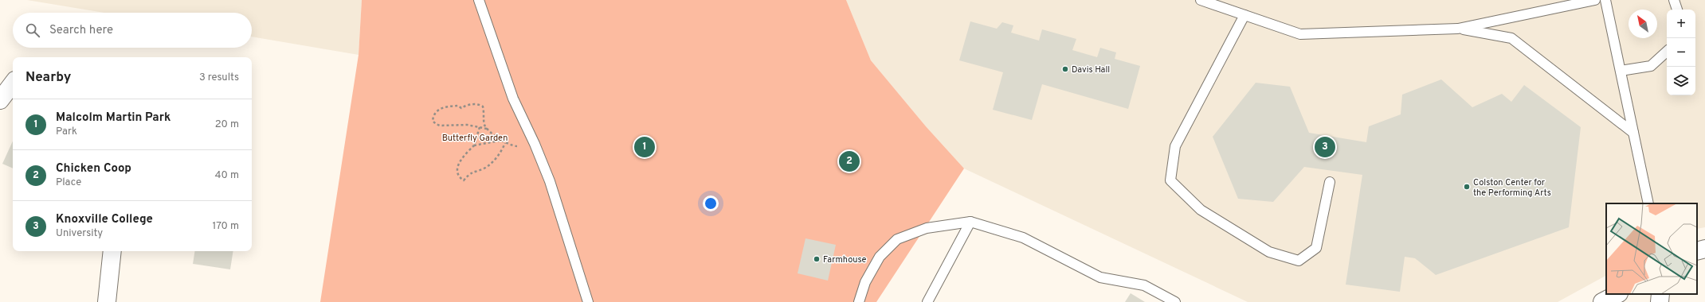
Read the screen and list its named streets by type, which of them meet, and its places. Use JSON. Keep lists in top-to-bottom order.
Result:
{
  "parks": ["Butterfly Garden"],
  "places": ["Davis Hall", "Colston Center for the Performing Arts", "Farmhouse"],
  "north": "top left",
  "page": {
    "map_buttons": ["+", "−"],
    "search": "Search here",
    "heading": ["Nearby", "3 results"],
    "list": [
      {
        "mark": "1",
        "name": "Malcolm Martin Park",
        "note": "Park",
        "value": "20 m"
      },
      {
        "mark": "2",
        "name": "Chicken Coop",
        "note": "Place",
        "value": "40 m"
      },
      {
        "mark": "3",
        "name": "Knoxville College",
        "note": "University",
        "value": "170 m"
      }
    ],
    "pins": ["1", "3", "2"]
  }
}
